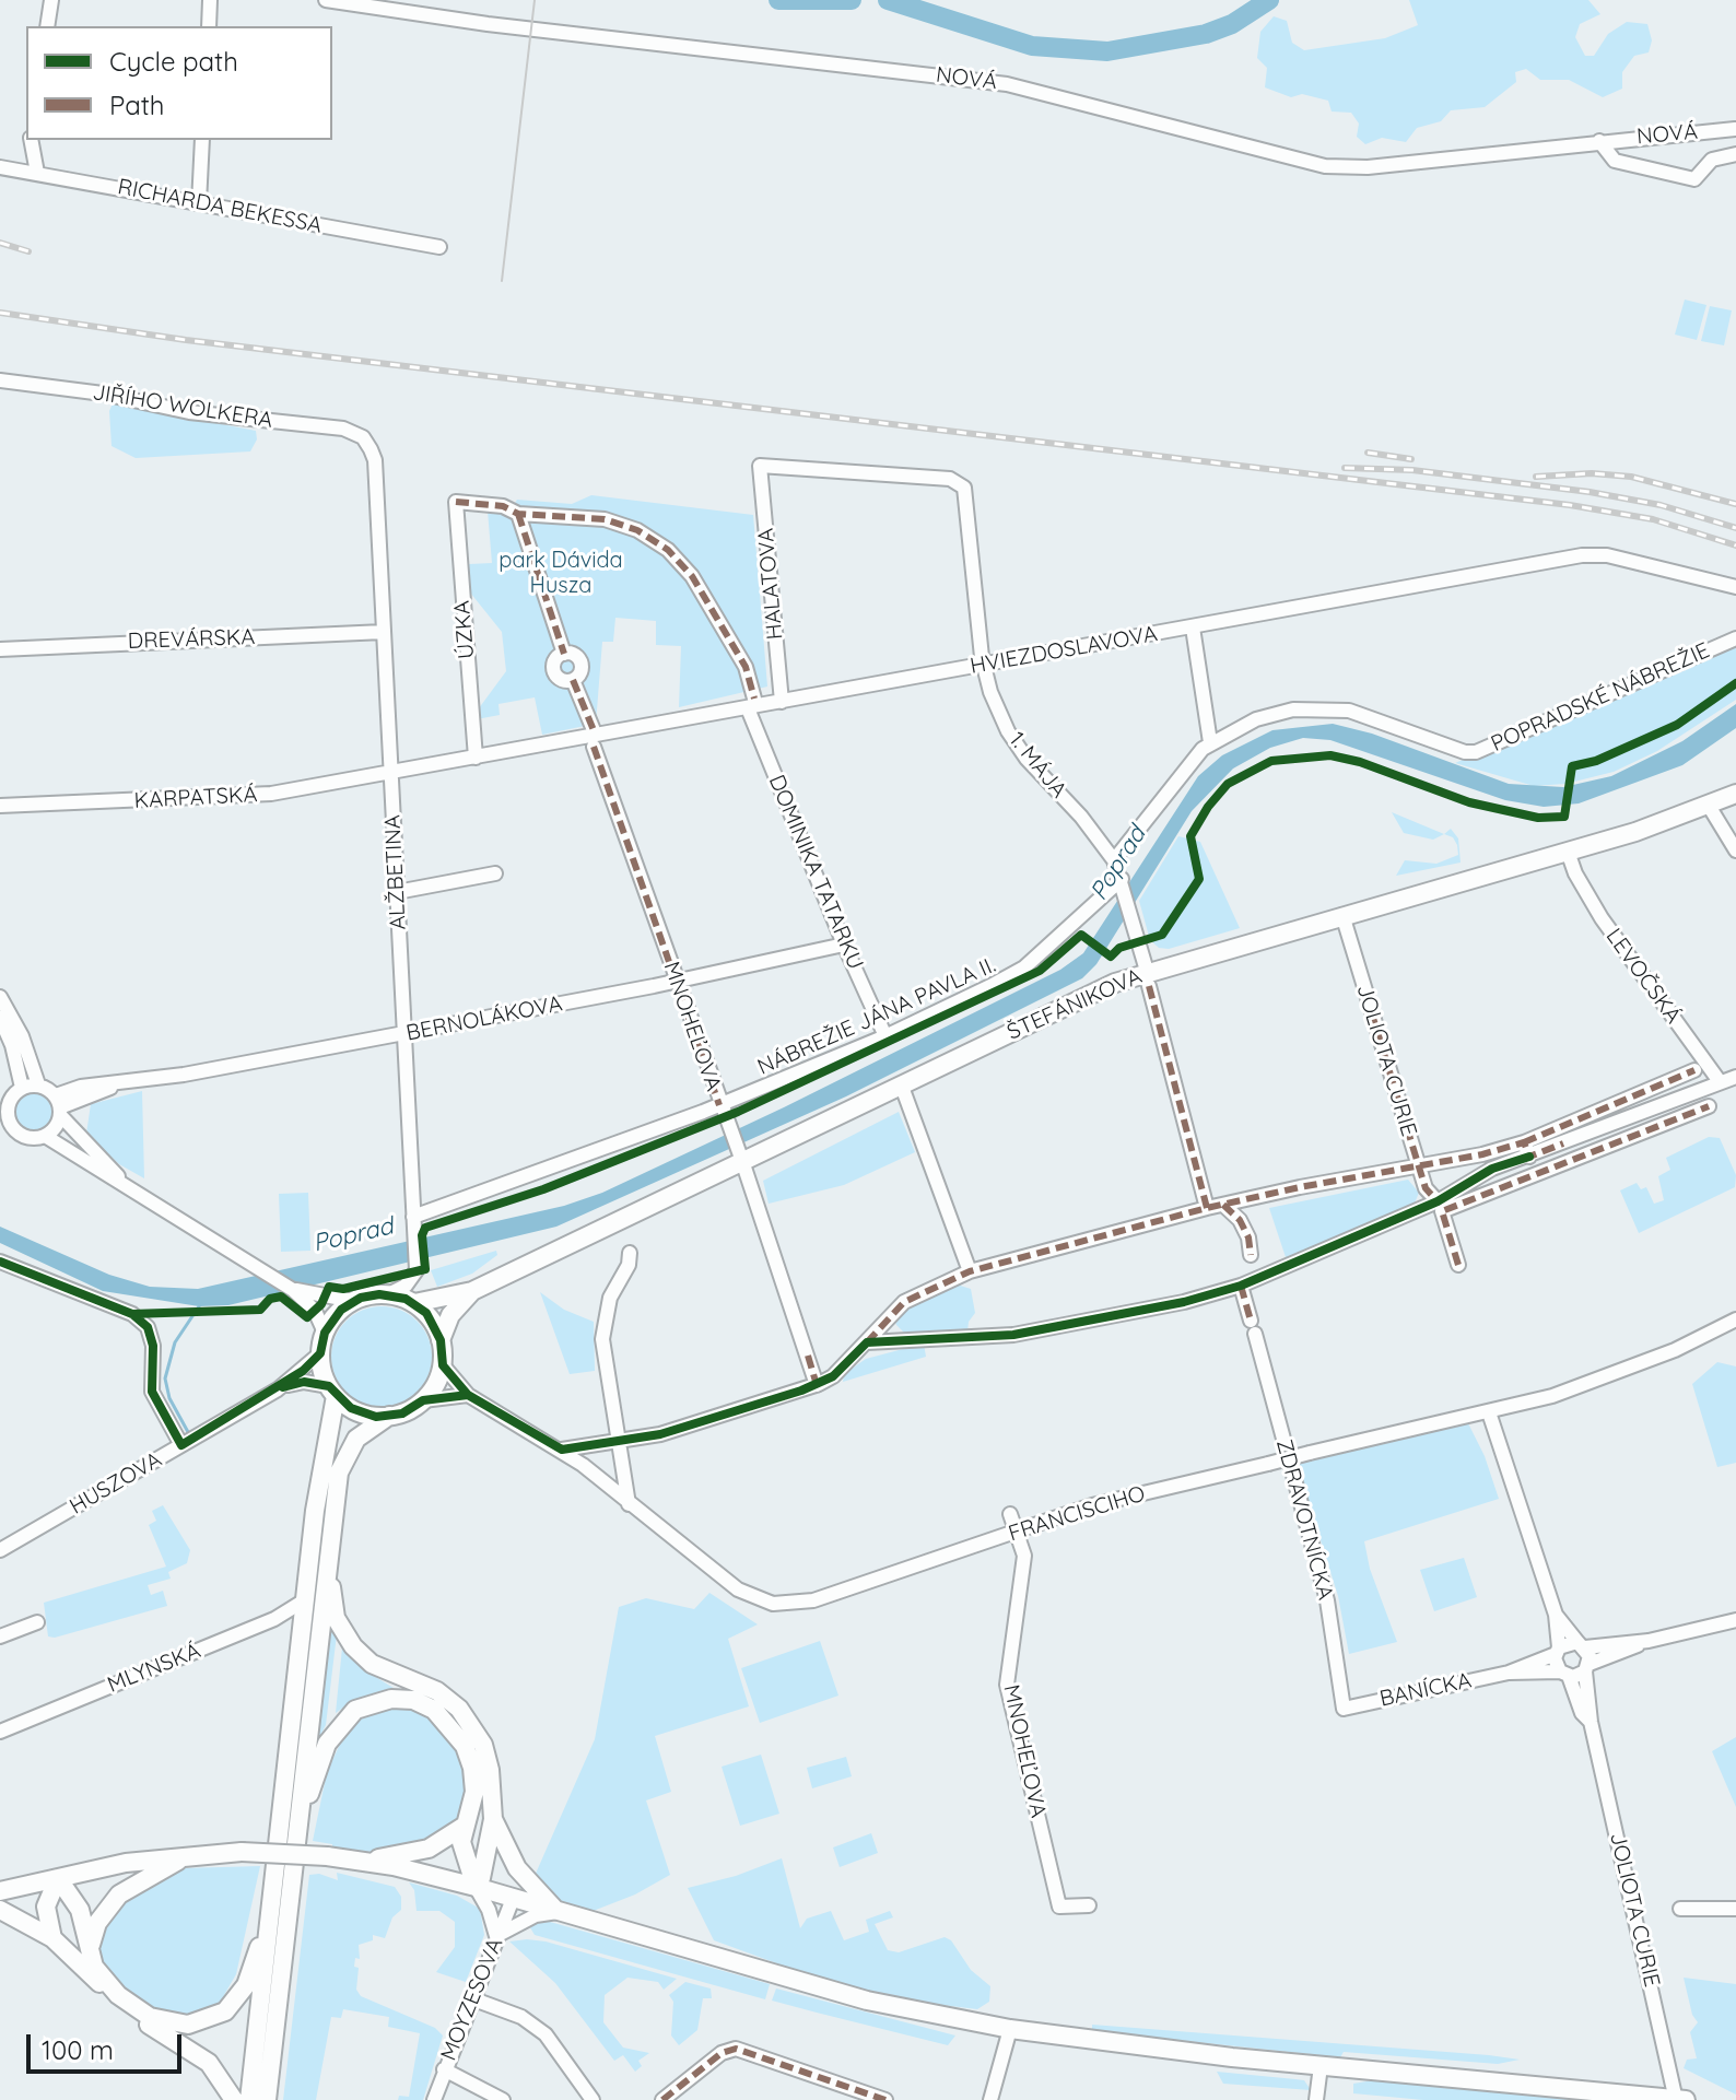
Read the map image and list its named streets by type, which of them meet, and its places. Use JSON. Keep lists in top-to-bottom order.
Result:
{
  "streets": {
    "main road": ["ŠTEFÁNIKOVA"],
    "street": [
      "NOVÁ",
      "RICHARDA BEKESSA",
      "JIŘÍHO WOLKERA",
      "HALATOVA",
      "ÚZKA",
      "DREVÁRSKA",
      "HVIEZDOSLAVOVA",
      "POPRADSKÉ NÁBREŽIE",
      "1. MÁJA",
      "KARPATSKÁ",
      "ALŽBETINA",
      "DOMINIKA TATARKU",
      "LEVOČSKÁ",
      "NÁBREŽIE JÁNA PAVLA II.",
      "BERNOLÁKOVA",
      "MNOHEĽOVA",
      "JOLIOTA CURIE",
      "HUSZOVA",
      "FRANCISCIHO",
      "ZDRAVOTNÍCKA",
      "MLYNSKÁ",
      "BANÍCKA",
      "MOYZESOVA"
    ]
  },
  "crossings": [
    ["JIŘÍHO WOLKERA", "ALŽBETINA"],
    ["HALATOVA", "HVIEZDOSLAVOVA"],
    ["HALATOVA", "1. MÁJA"],
    ["ÚZKA", "HVIEZDOSLAVOVA"],
    ["ÚZKA", "DOMINIKA TATARKU"],
    ["DREVÁRSKA", "ALŽBETINA"],
    ["HVIEZDOSLAVOVA", "1. MÁJA"],
    ["HVIEZDOSLAVOVA", "KARPATSKÁ"],
    ["HVIEZDOSLAVOVA", "ALŽBETINA"],
    ["HVIEZDOSLAVOVA", "DOMINIKA TATARKU"],
    ["POPRADSKÉ NÁBREŽIE", "1. MÁJA"],
    ["1. MÁJA", "ŠTEFÁNIKOVA"],
    ["1. MÁJA", "NÁBREŽIE JÁNA PAVLA II."],
    ["KARPATSKÁ", "ALŽBETINA"],
    ["ALŽBETINA", "ŠTEFÁNIKOVA"],
    ["ALŽBETINA", "NÁBREŽIE JÁNA PAVLA II."],
    ["ALŽBETINA", "BERNOLÁKOVA"],
    ["ALŽBETINA", "HUSZOVA"],
    ["ALŽBETINA", "FRANCISCIHO"],
    ["DOMINIKA TATARKU", "NÁBREŽIE JÁNA PAVLA II."],
    ["DOMINIKA TATARKU", "BERNOLÁKOVA"],
    ["LEVOČSKÁ", "ŠTEFÁNIKOVA"],
    ["ŠTEFÁNIKOVA", "MNOHEĽOVA"],
    ["ŠTEFÁNIKOVA", "JOLIOTA CURIE"],
    ["ŠTEFÁNIKOVA", "HUSZOVA"],
    ["ŠTEFÁNIKOVA", "FRANCISCIHO"],
    ["NÁBREŽIE JÁNA PAVLA II.", "MNOHEĽOVA"],
    ["BERNOLÁKOVA", "MNOHEĽOVA"],
    ["MNOHEĽOVA", "FRANCISCIHO"],
    ["JOLIOTA CURIE", "BANÍCKA"],
    ["HUSZOVA", "FRANCISCIHO"],
    ["ZDRAVOTNÍCKA", "BANÍCKA"]
  ],
  "water": ["Poprad"],
  "parks": ["park Dávida Husza"],
  "legend": ["Cycle path", "Path"],
  "scale_bar": "100 m"
}
